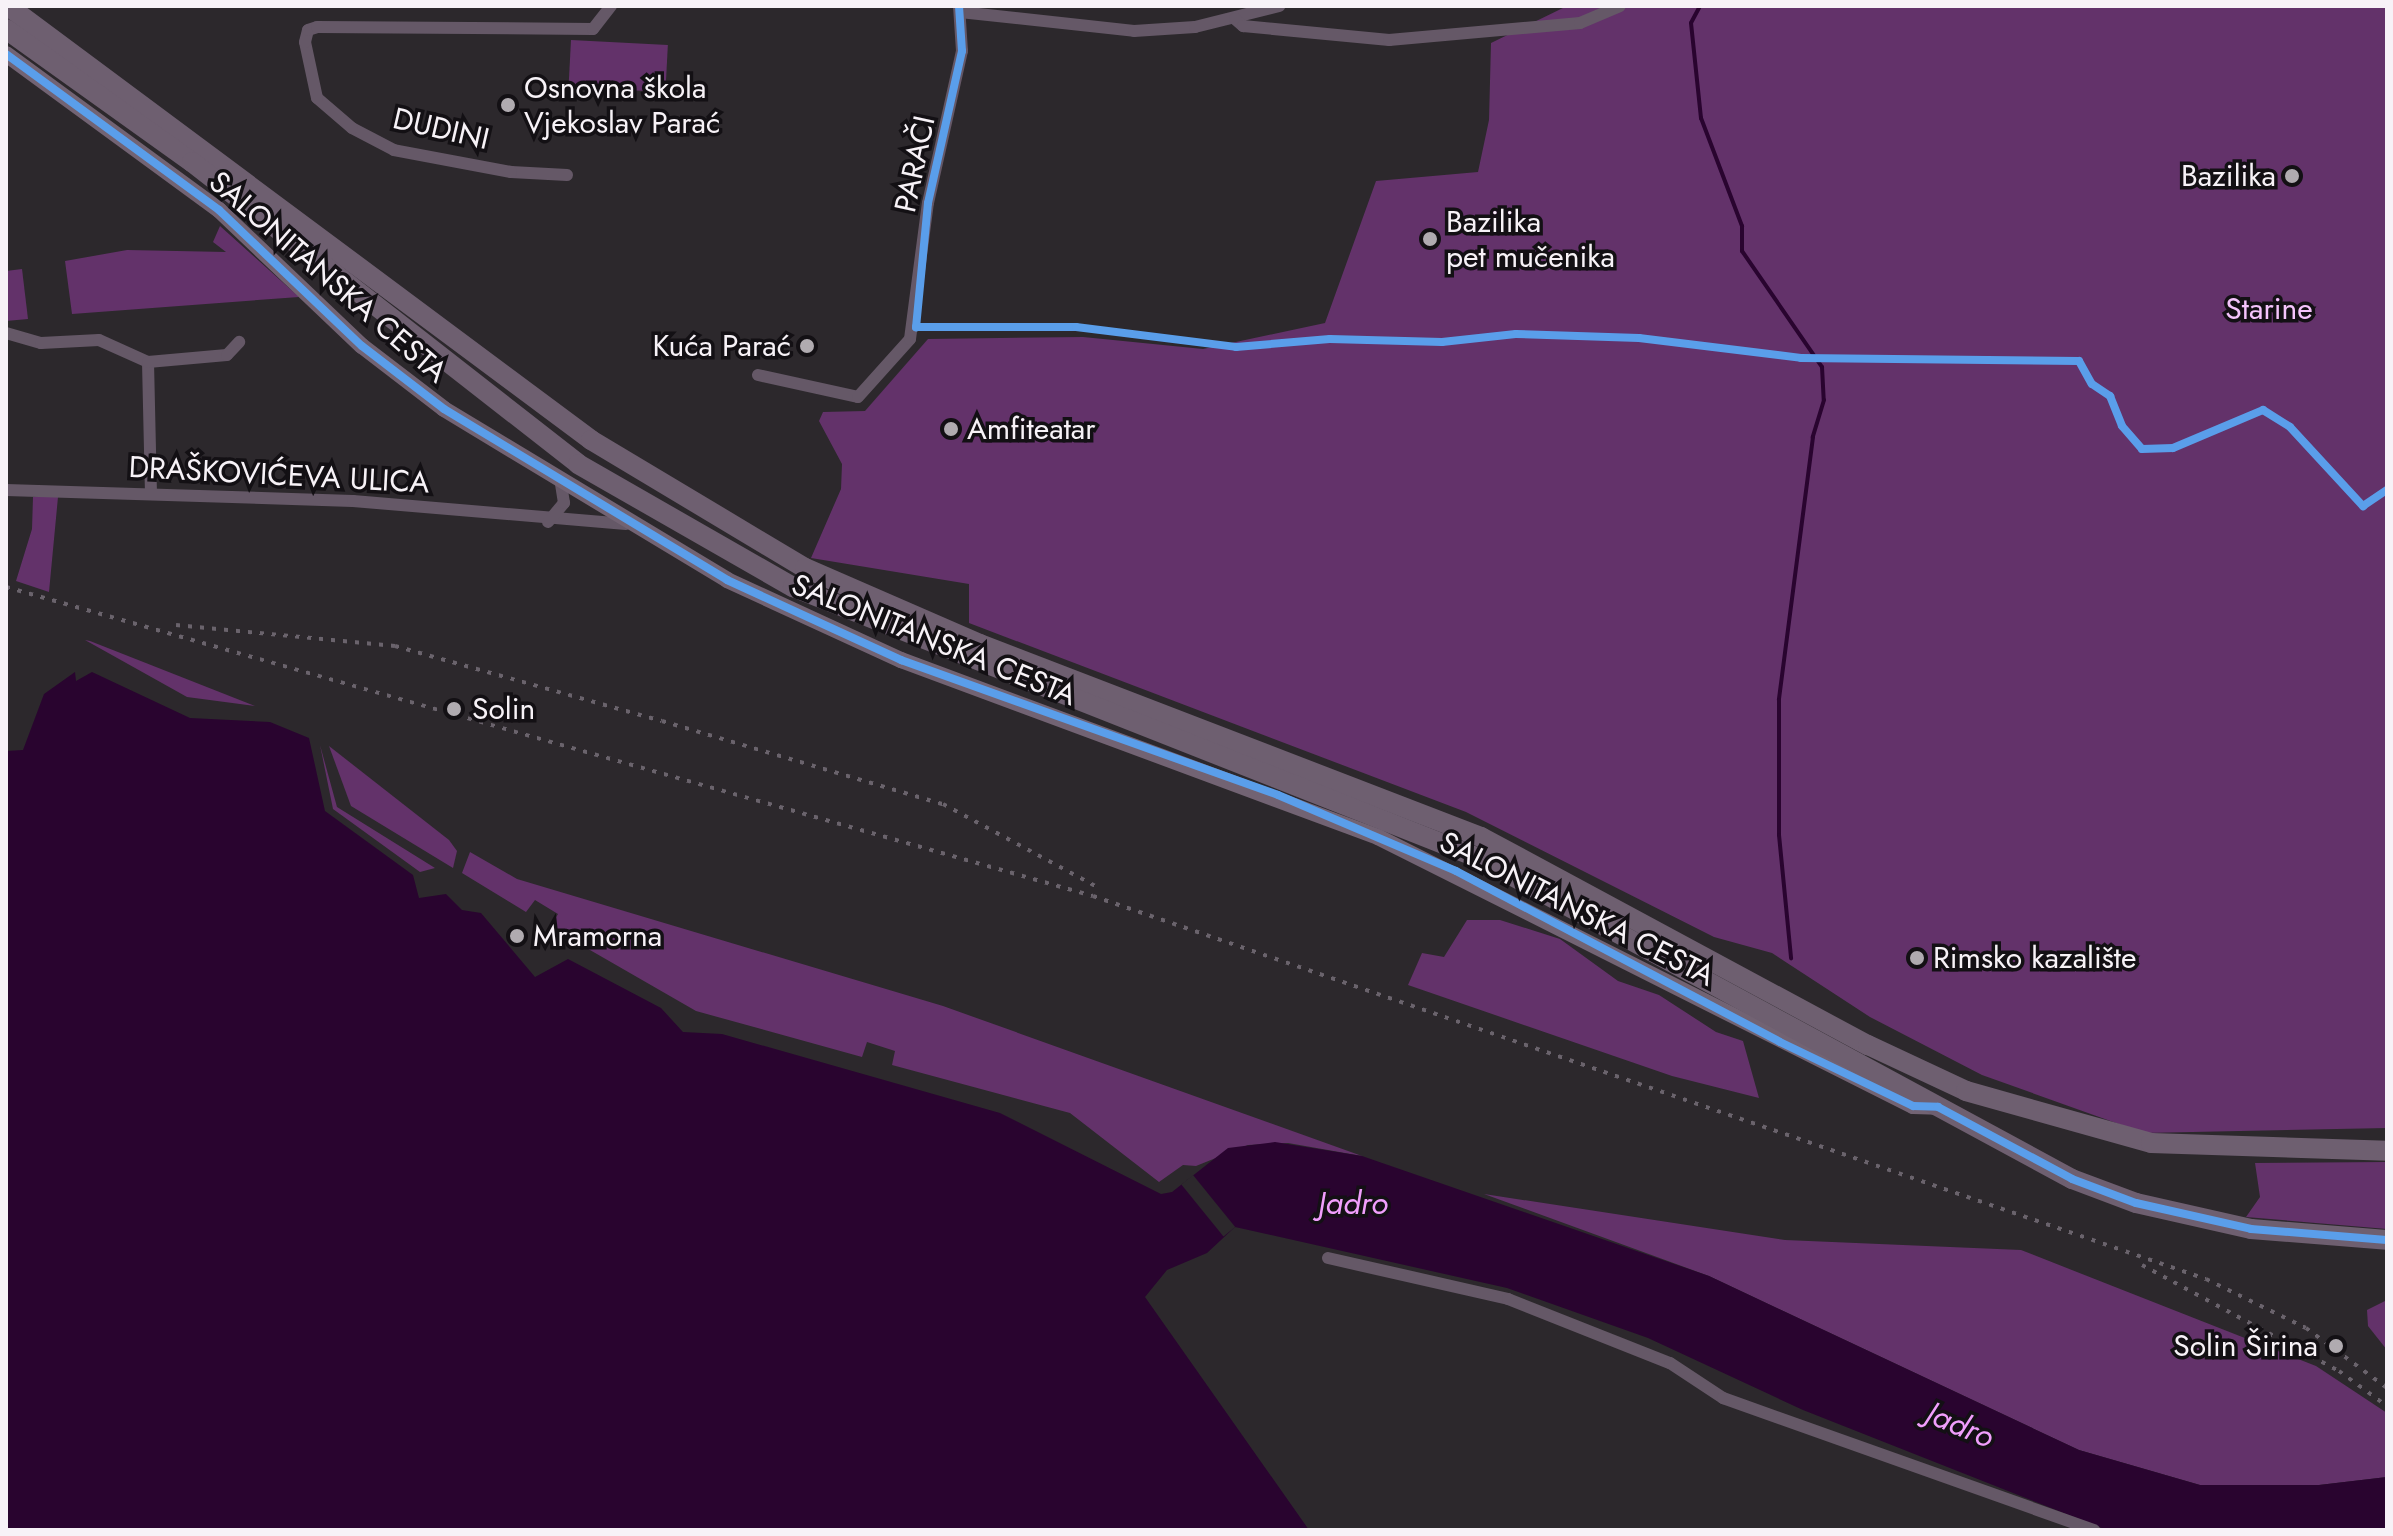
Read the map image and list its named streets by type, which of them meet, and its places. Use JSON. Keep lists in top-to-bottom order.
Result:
{
  "streets": {
    "main road": ["SALONITANSKA CESTA"],
    "street": ["DUDINI", "PARAČI", "DRAŠKOVIĆEVA ULICA"]
  },
  "crossings": [
    ["SALONITANSKA CESTA", "DRAŠKOVIĆEVA ULICA"]
  ],
  "water": ["Jadro"],
  "parks": ["Starine"],
  "places": [
    "Osnovna škola Vjekoslav Parać",
    "Bazilika",
    "Bazilika pet mučenika",
    "Kuća Parać",
    "Amfiteatar",
    "Solin",
    "Mramorna",
    "Rimsko kazalište",
    "Solin Širina"
  ]
}
